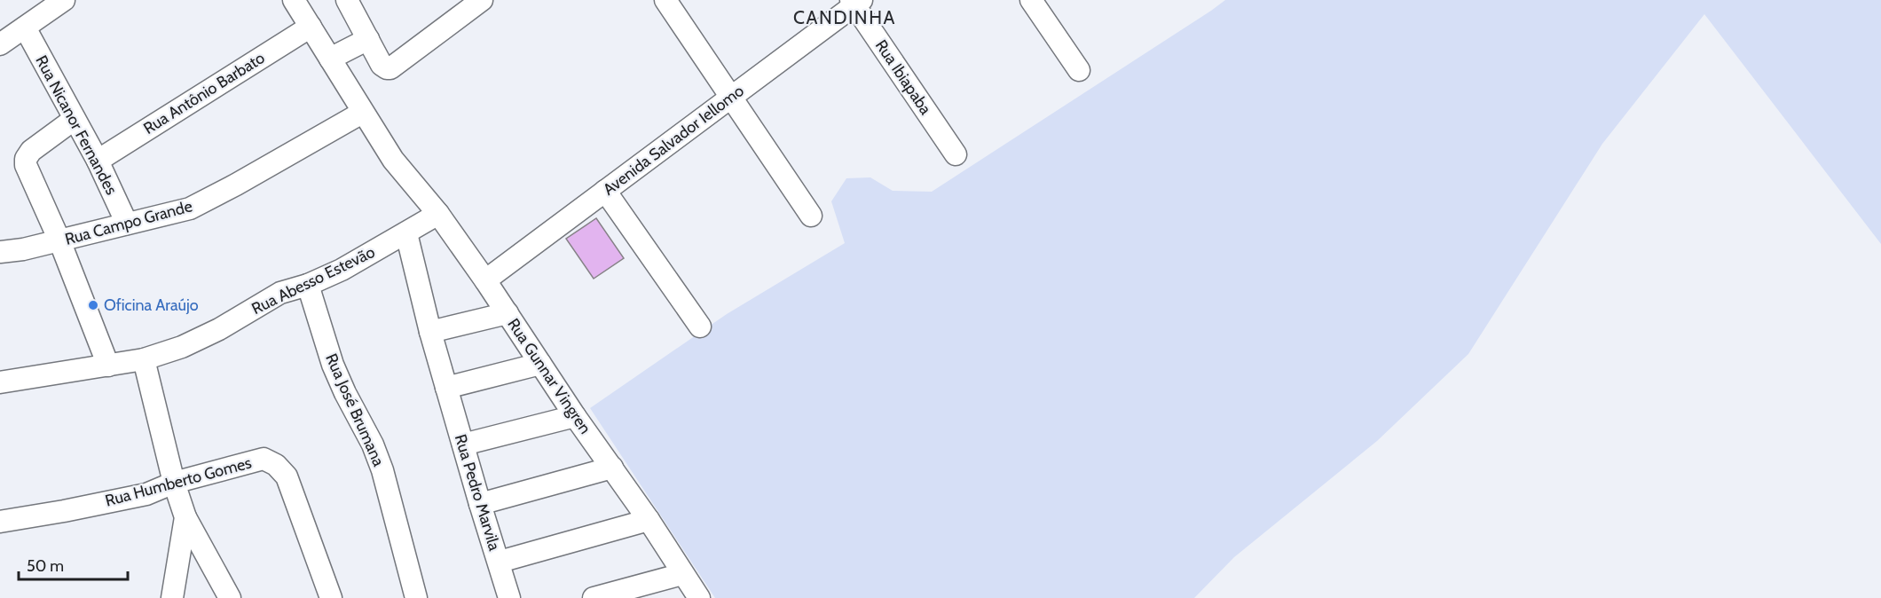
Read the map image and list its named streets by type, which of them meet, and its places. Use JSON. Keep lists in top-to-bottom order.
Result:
{
  "streets": {
    "street": [
      "Rua Ibiapaba",
      "Rua Antônio Barbato",
      "Rua Nicanor Fernandes",
      "Avenida Salvador Iellomo",
      "Rua Campo Grande",
      "Rua Abesso Estevão",
      "Rua Gunnar Vingren",
      "Rua José Brumana",
      "Rua Humberto Gomes",
      "Rua Pedro Marvila"
    ]
  },
  "crossings": [
    ["Rua Ibiapaba", "Avenida Salvador Iellomo"],
    ["Rua Antônio Barbato", "Rua Nicanor Fernandes"],
    ["Rua Antônio Barbato", "Rua Gunnar Vingren"],
    ["Rua Nicanor Fernandes", "Rua Campo Grande"],
    ["Avenida Salvador Iellomo", "Rua Gunnar Vingren"],
    ["Rua Campo Grande", "Rua Gunnar Vingren"],
    ["Rua Abesso Estevão", "Rua Gunnar Vingren"],
    ["Rua Abesso Estevão", "Rua José Brumana"],
    ["Rua Abesso Estevão", "Rua Pedro Marvila"]
  ],
  "districts": ["CANDINHA"],
  "places": ["Oficina Araújo"],
  "scale_bar": "50 m"
}
